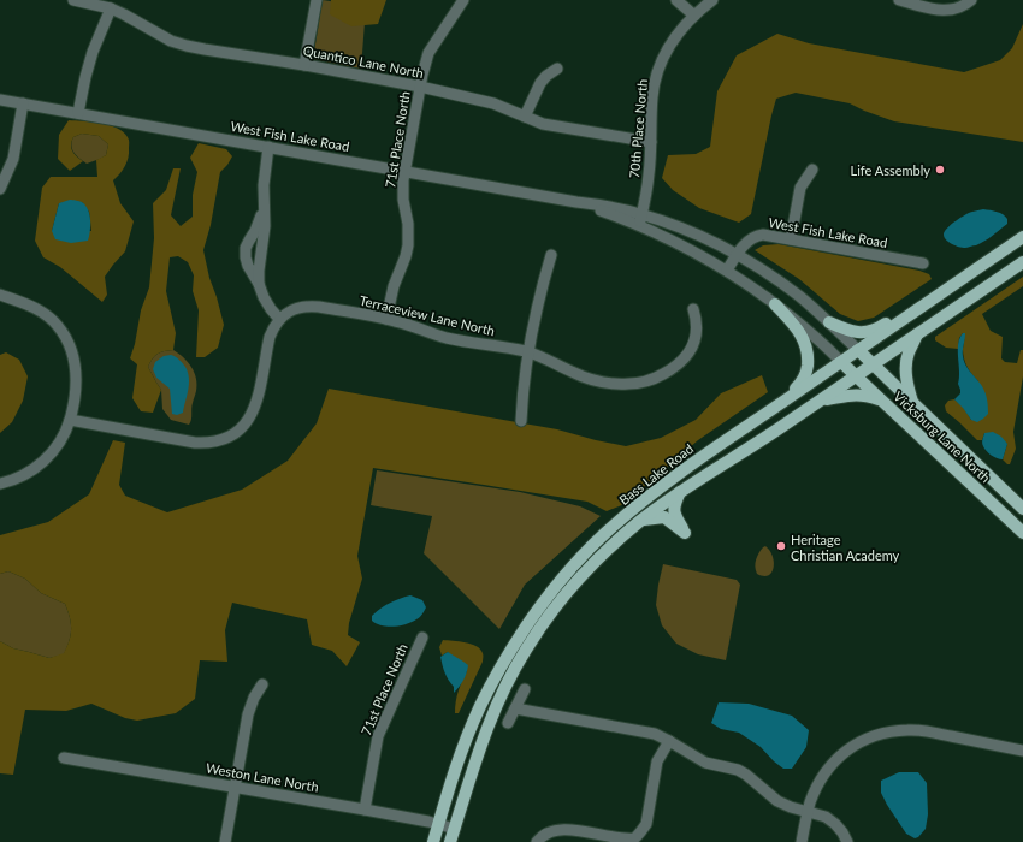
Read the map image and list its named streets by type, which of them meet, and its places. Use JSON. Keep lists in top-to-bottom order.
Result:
{
  "streets": {
    "main road": ["Vicksburg Lane North", "Bass Lake Road"],
    "street": [
      "Quantico Lane North",
      "70th Place North",
      "West Fish Lake Road",
      "71st Place North",
      "Terraceview Lane North",
      "Weston Lane North"
    ]
  },
  "crossings": [
    ["Quantico Lane North", "70th Place North"],
    ["Quantico Lane North", "71st Place North"],
    ["70th Place North", "West Fish Lake Road"],
    ["West Fish Lake Road", "71st Place North"],
    ["West Fish Lake Road", "Vicksburg Lane North"],
    ["West Fish Lake Road", "Bass Lake Road"],
    ["71st Place North", "Terraceview Lane North"],
    ["71st Place North", "Weston Lane North"],
    ["Vicksburg Lane North", "Bass Lake Road"],
    ["Bass Lake Road", "Weston Lane North"]
  ],
  "places": ["Life Assembly", "Heritage Christian Academy"]
}
